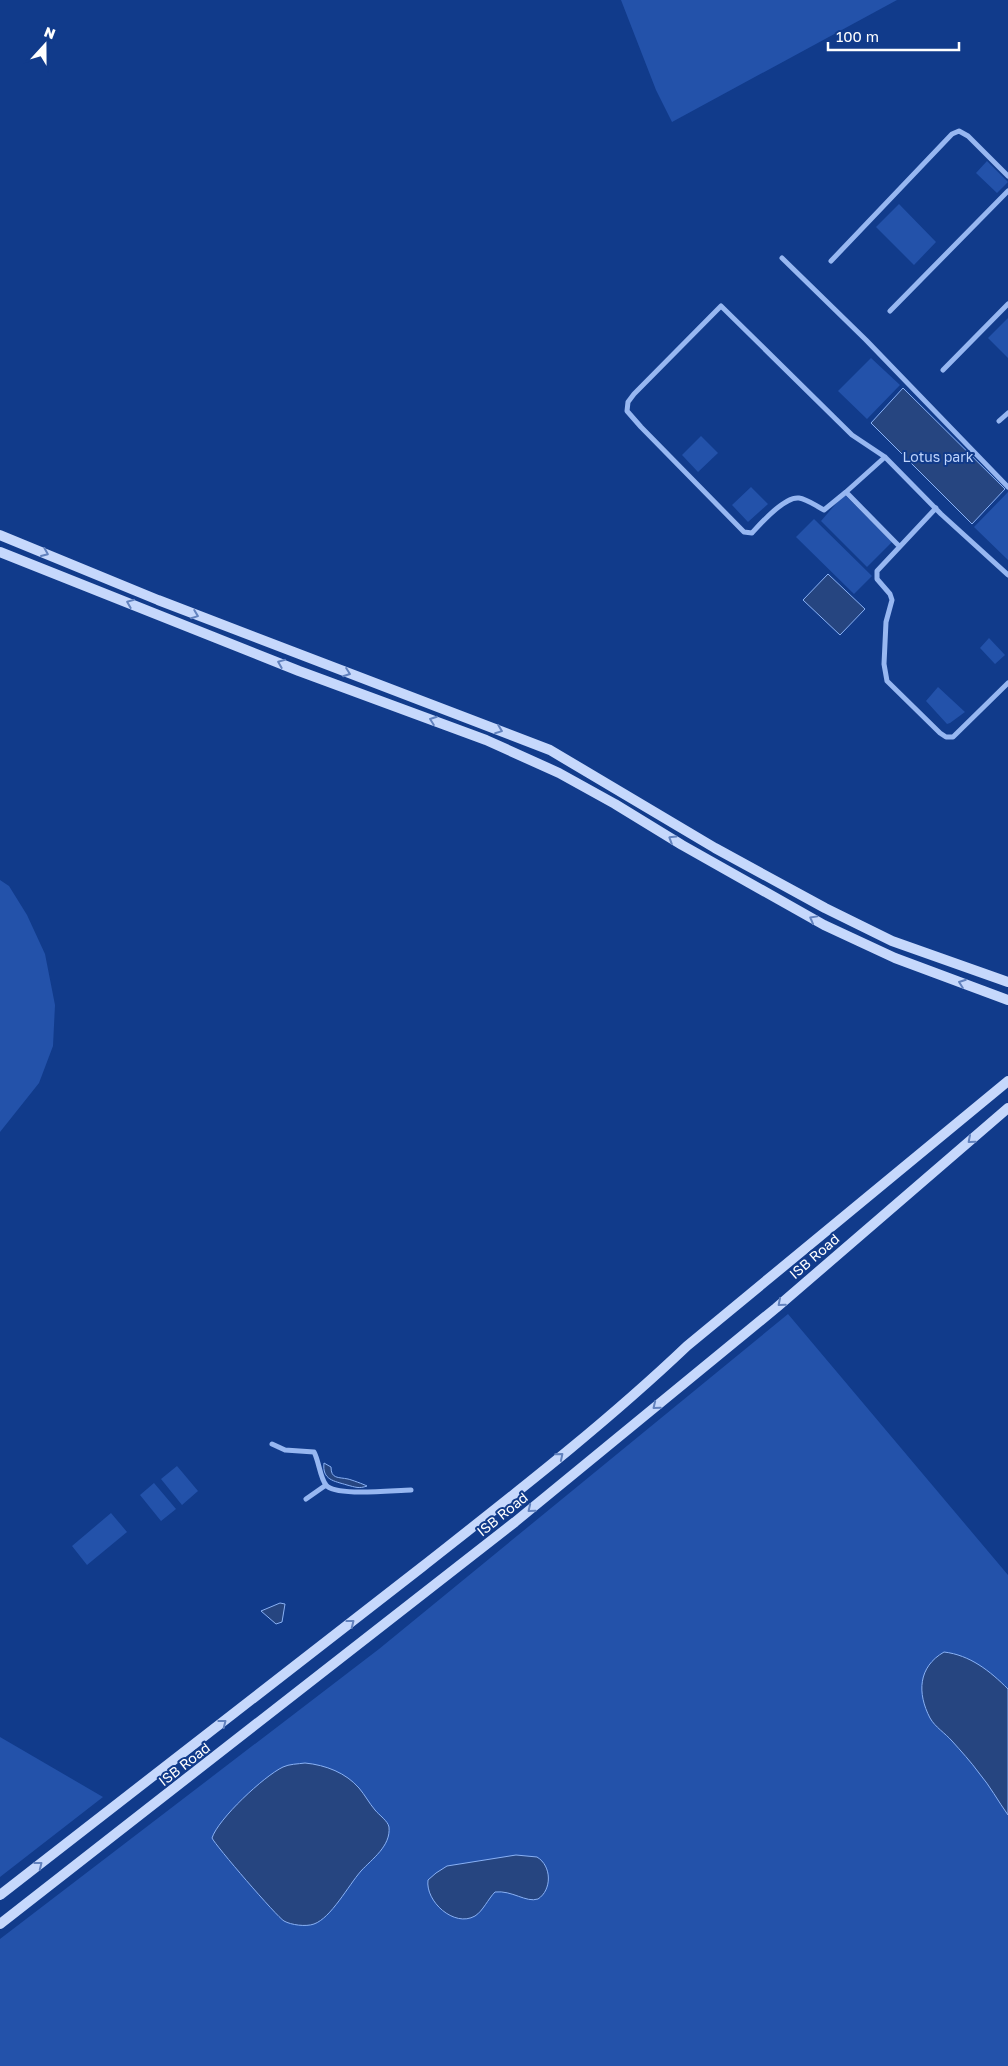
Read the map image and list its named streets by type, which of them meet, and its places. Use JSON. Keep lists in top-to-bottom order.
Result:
{
  "streets": {
    "main road": ["ISB Road"]
  },
  "parks": ["Lotus park"],
  "scale_bar": "100 m",
  "north": "top"
}
